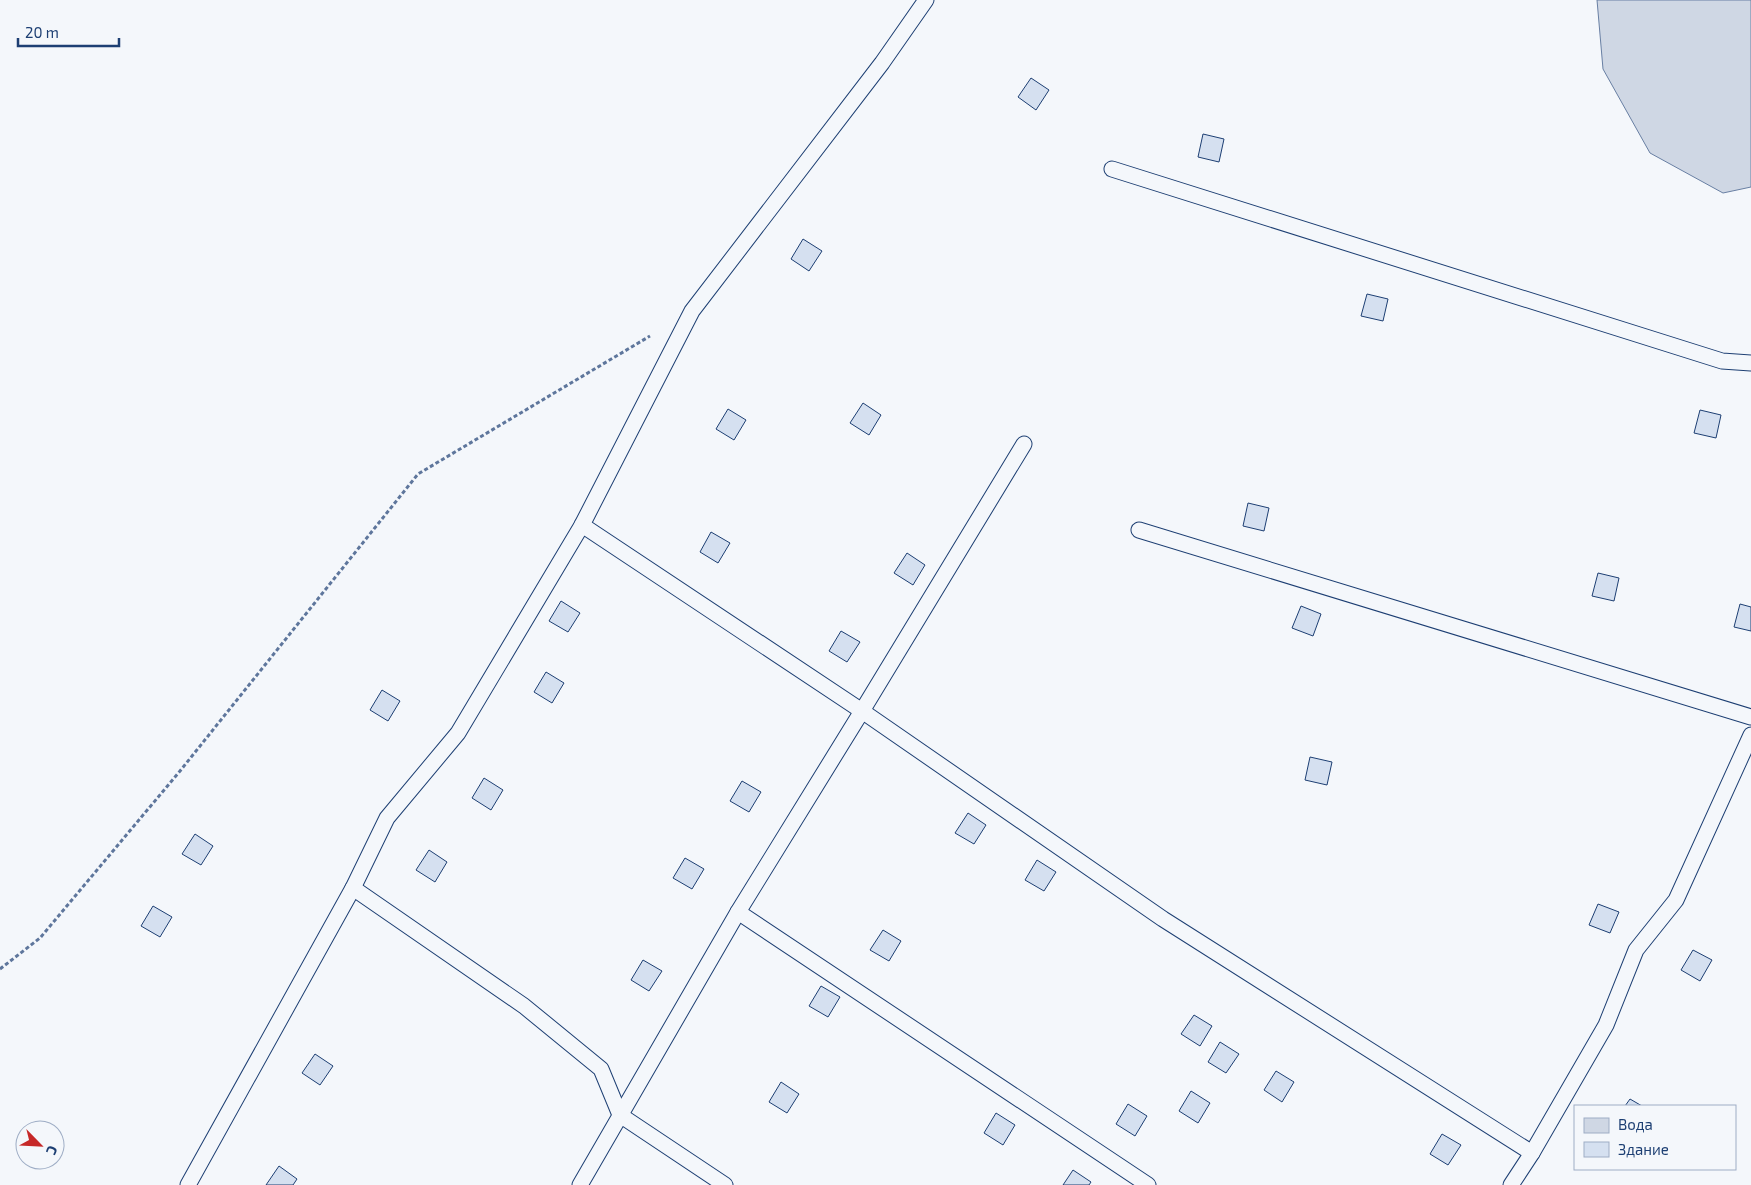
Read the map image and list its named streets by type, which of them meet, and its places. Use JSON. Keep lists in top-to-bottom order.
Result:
{
  "legend": ["Вода", "Здание"],
  "scale_bar": "20 m",
  "north": "bottom right"
}
